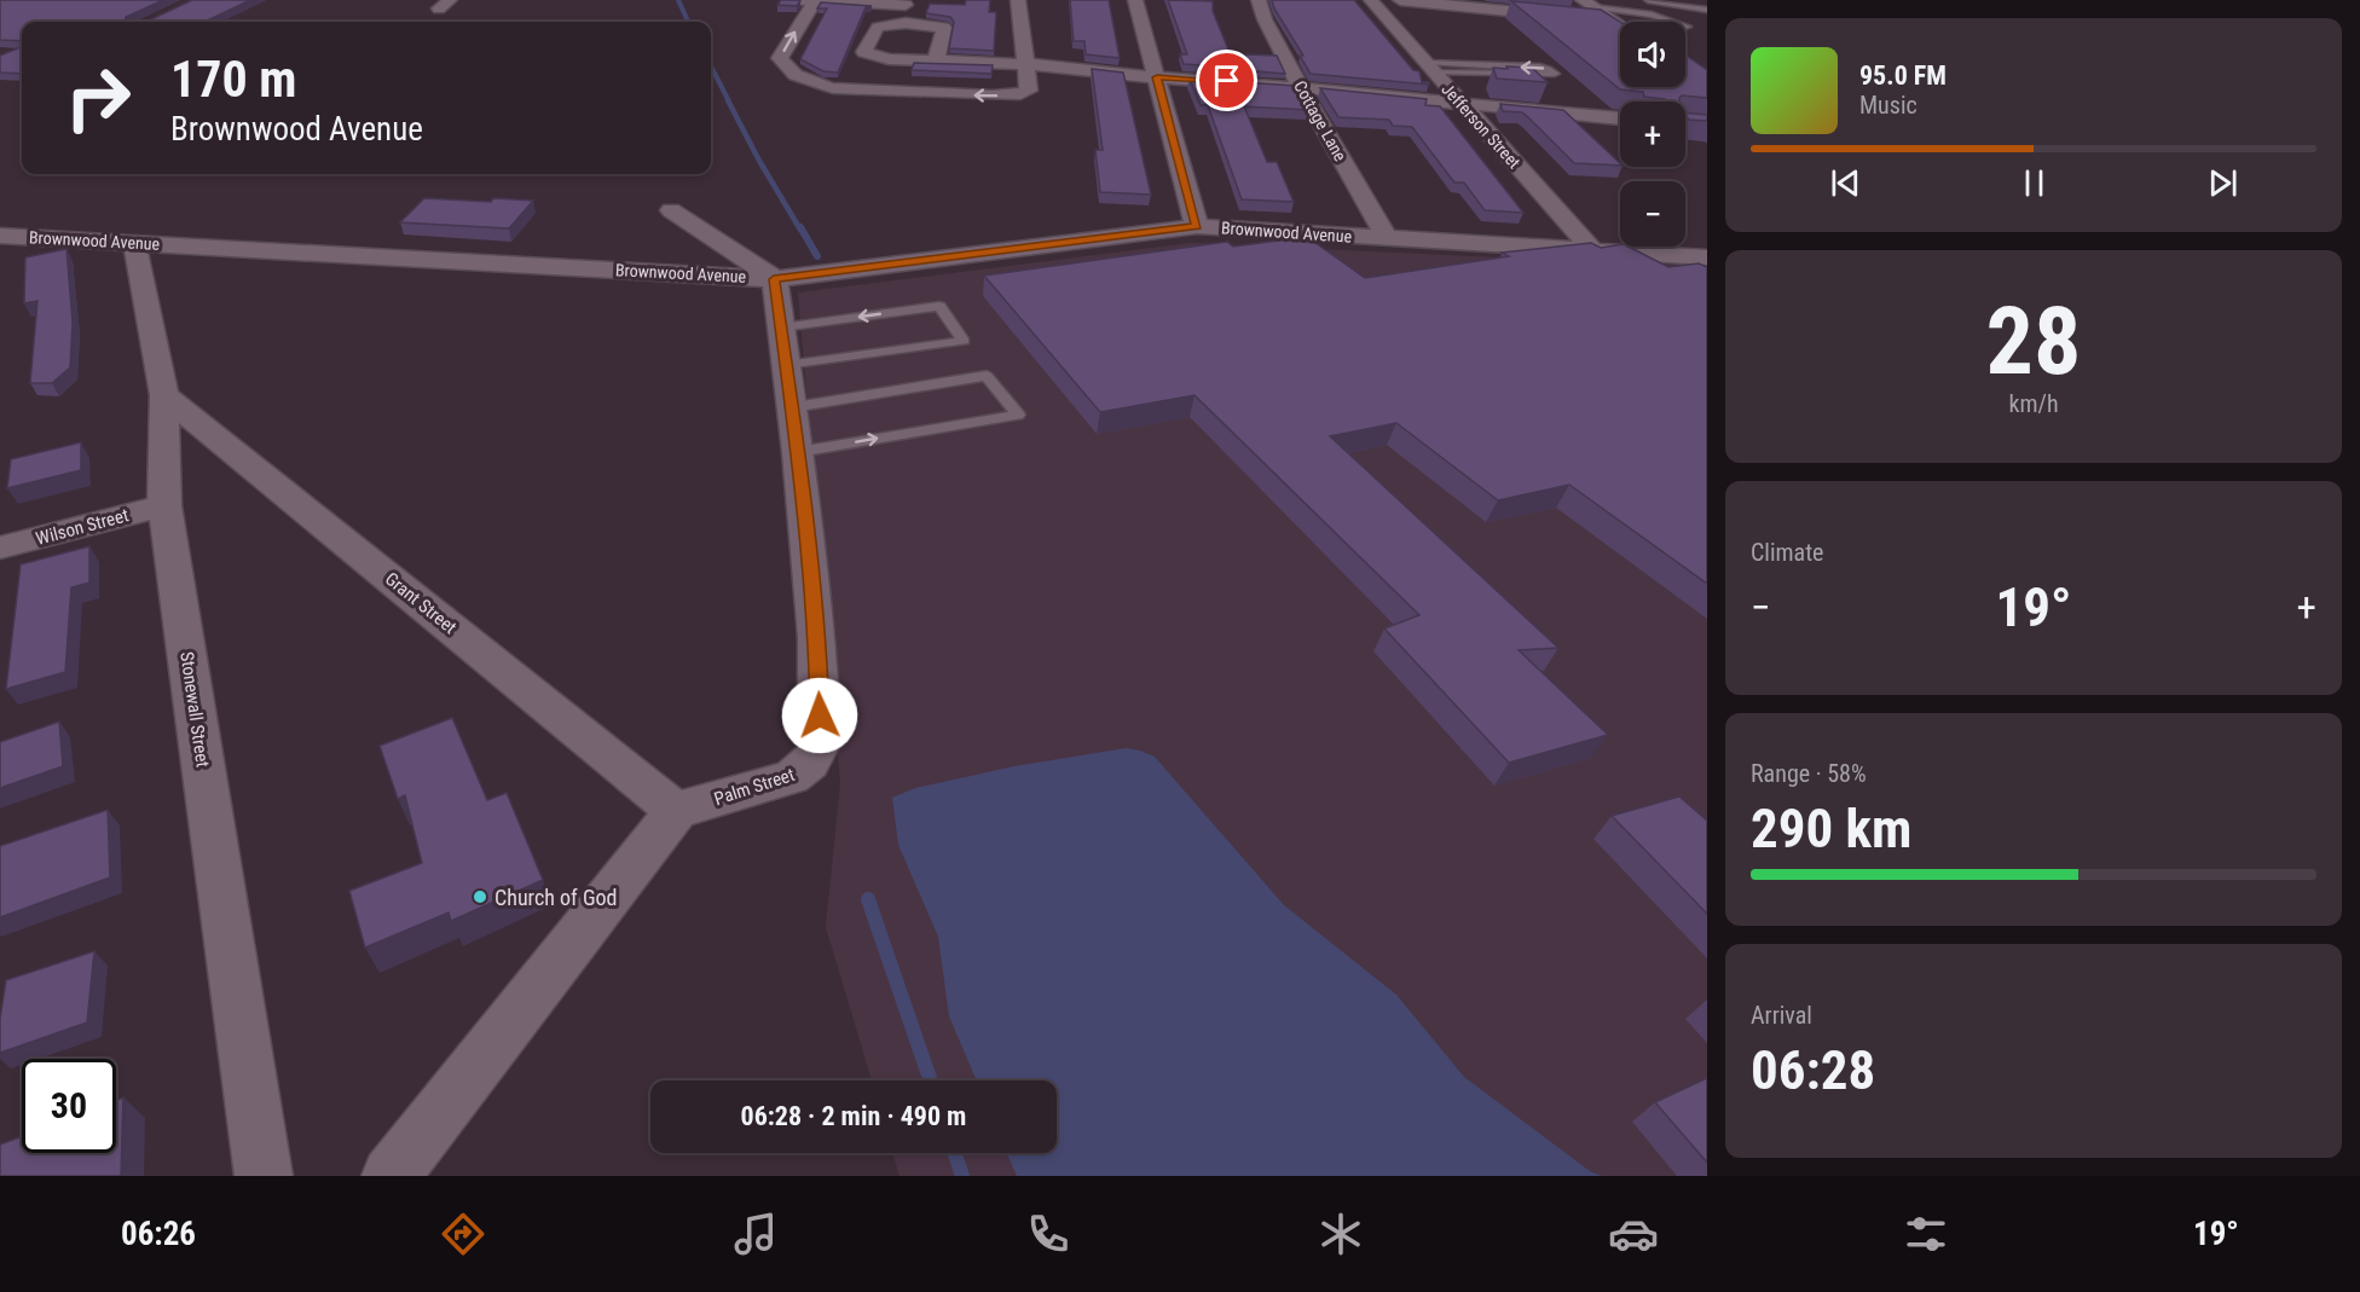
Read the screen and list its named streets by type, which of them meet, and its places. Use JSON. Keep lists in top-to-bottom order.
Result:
{
  "streets": {
    "street": [
      "Cottage Lane",
      "Jefferson Street",
      "Brownwood Avenue",
      "Wilson Street",
      "Grant Street",
      "Stonewall Street",
      "Palm Street"
    ]
  },
  "crossings": [
    ["Cottage Lane", "Brownwood Avenue"],
    ["Jefferson Street", "Brownwood Avenue"],
    ["Brownwood Avenue", "Stonewall Street"],
    ["Brownwood Avenue", "Palm Street"],
    ["Wilson Street", "Stonewall Street"],
    ["Grant Street", "Stonewall Street"],
    ["Grant Street", "Palm Street"]
  ],
  "places": ["Church of God"],
  "page": {
    "map_buttons": ["+", "−"],
    "turn": ["170 m", "Brownwood Avenue"],
    "song": ["95.0 FM", "Music"],
    "tile": [
      ["28", "km/h"],
      "Climate",
      ["Range · 58%", "290 km"],
      ["Arrival", "06:28"]
    ],
    "heat": ["−", "19°", "+"],
    "limit": "30",
    "trip": "06:28 · 2 min · 490 m",
    "tabs": ["06:26", "19°"]
  }
}
